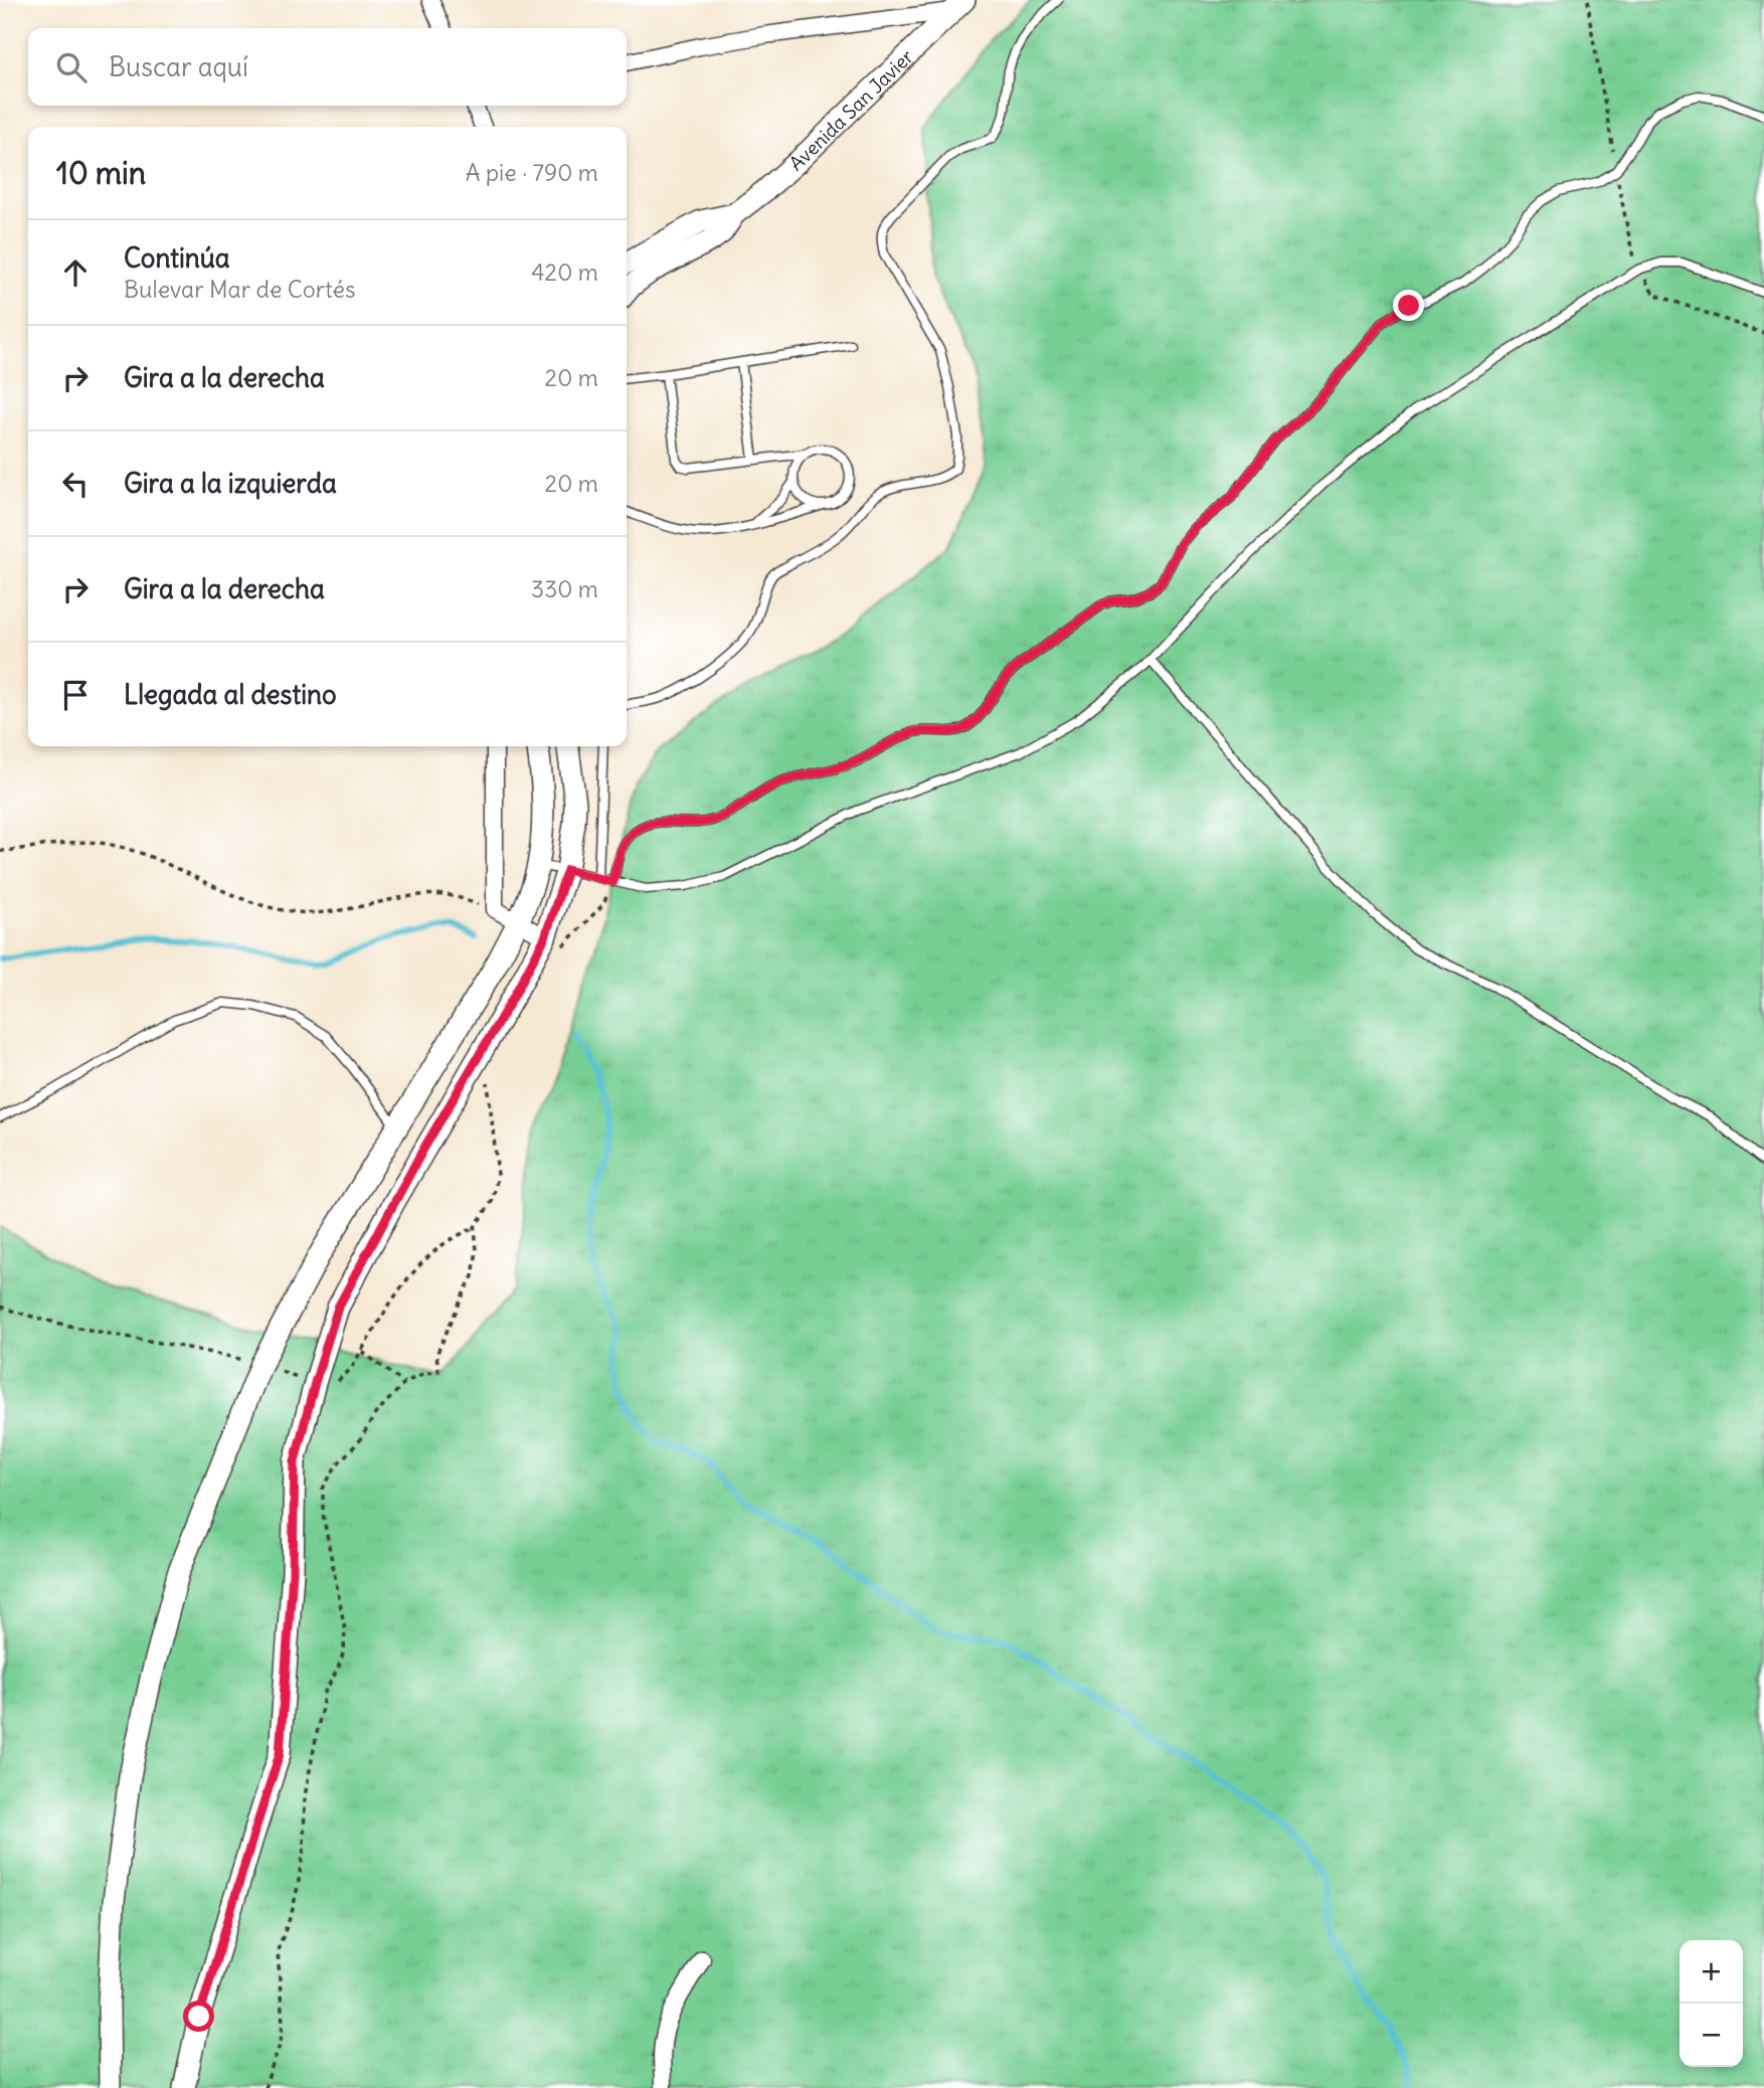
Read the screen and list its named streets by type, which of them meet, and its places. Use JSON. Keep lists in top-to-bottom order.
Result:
{
  "streets": {
    "street": ["Avenida San Javier"]
  },
  "page": {
    "search": "Buscar aquí",
    "heading": ["10 min", "A pie · 790 m"],
    "list": [
      ["Continúa", "Bulevar Mar de Cortés", "420 m"],
      ["Gira a la derecha", "20 m"],
      ["Gira a la izquierda", "20 m"],
      ["Gira a la derecha", "330 m"],
      "Llegada al destino"
    ],
    "map_buttons": ["+", "−"]
  }
}
